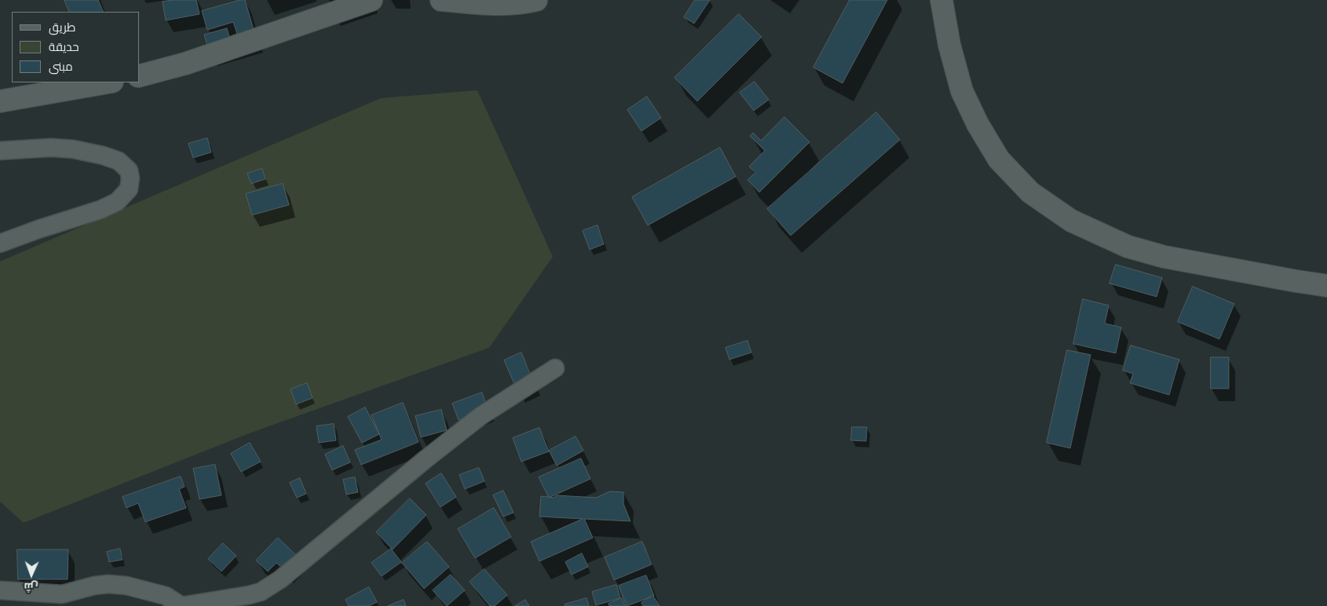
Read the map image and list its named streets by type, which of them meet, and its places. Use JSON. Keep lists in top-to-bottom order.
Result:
{
  "legend": ["طريق", "حديقة", "مبنى"],
  "north": "bottom"
}
